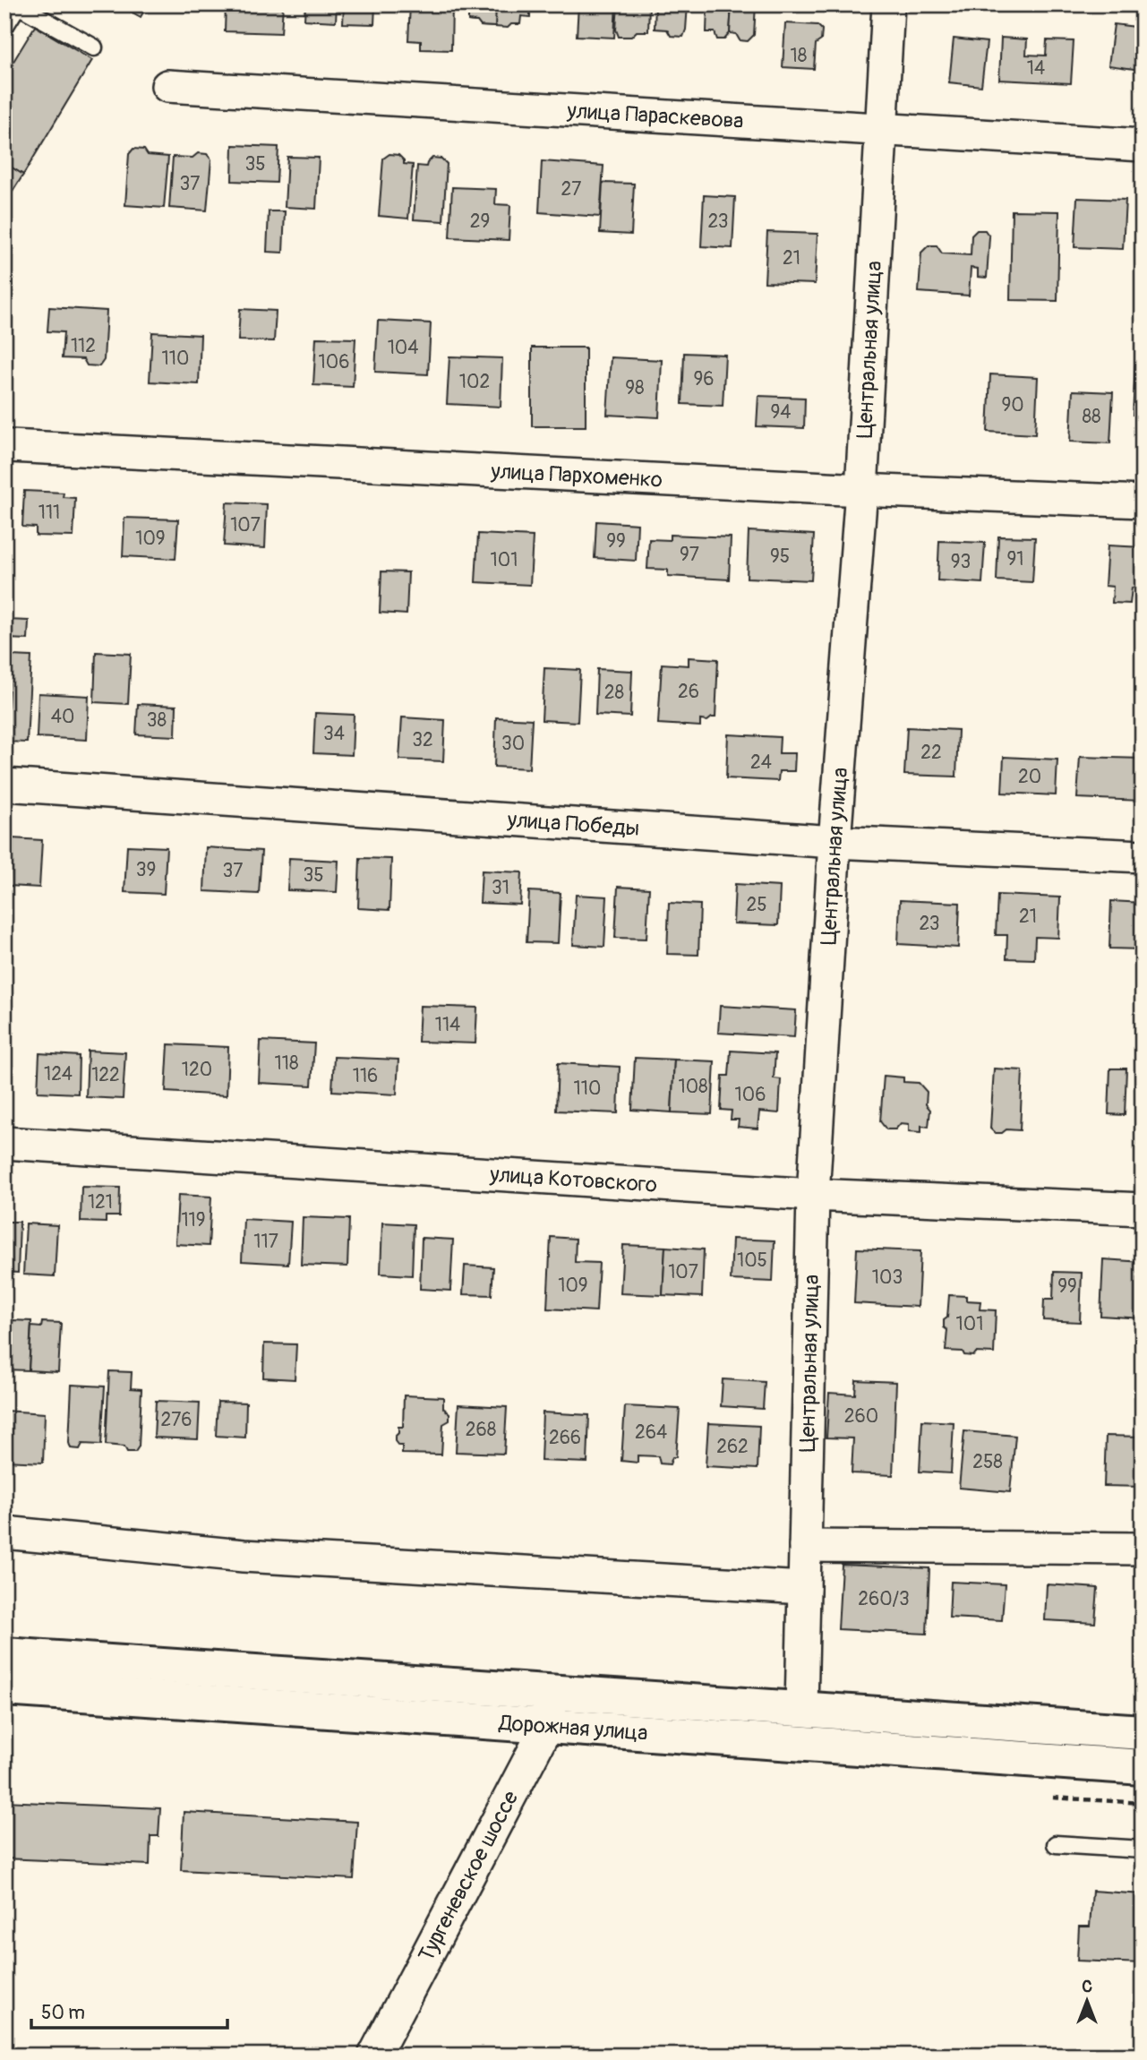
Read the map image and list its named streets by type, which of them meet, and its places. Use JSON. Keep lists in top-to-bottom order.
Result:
{
  "streets": {
    "main road": ["Дорожная улица"],
    "street": [
      "улица Параскевова",
      "Центральная улица",
      "улица Пархоменко",
      "улица Победы",
      "улица Котовского",
      "Тургеневское шоссе"
    ]
  },
  "crossings": [
    ["улица Параскевова", "Центральная улица"],
    ["Центральная улица", "улица Пархоменко"],
    ["Центральная улица", "улица Победы"],
    ["Центральная улица", "улица Котовского"],
    ["Центральная улица", "Дорожная улица"],
    ["Дорожная улица", "Тургеневское шоссе"]
  ],
  "house_numbers": [
    "18",
    "14",
    "35",
    "37",
    "27",
    "29",
    "23",
    "21",
    "112",
    "104",
    "110",
    "106",
    "96",
    "102",
    "98",
    "90",
    "94",
    "88",
    "111",
    "107",
    "109",
    "99",
    "97",
    "95",
    "91",
    "101",
    "93",
    "26",
    "28",
    "40",
    "38",
    "34",
    "32",
    "30",
    "22",
    "24",
    "20",
    "39",
    "37",
    "35",
    "31",
    "25",
    "21",
    "23",
    "114",
    "118",
    "120",
    "124",
    "122",
    "116",
    "108",
    "110",
    "106",
    "121",
    "119",
    "117",
    "105",
    "107",
    "103",
    "109",
    "99",
    "101",
    "260",
    "276",
    "268",
    "264",
    "266",
    "262",
    "258",
    "260/3"
  ],
  "scale_bar": "50 m",
  "north": "top"
}
